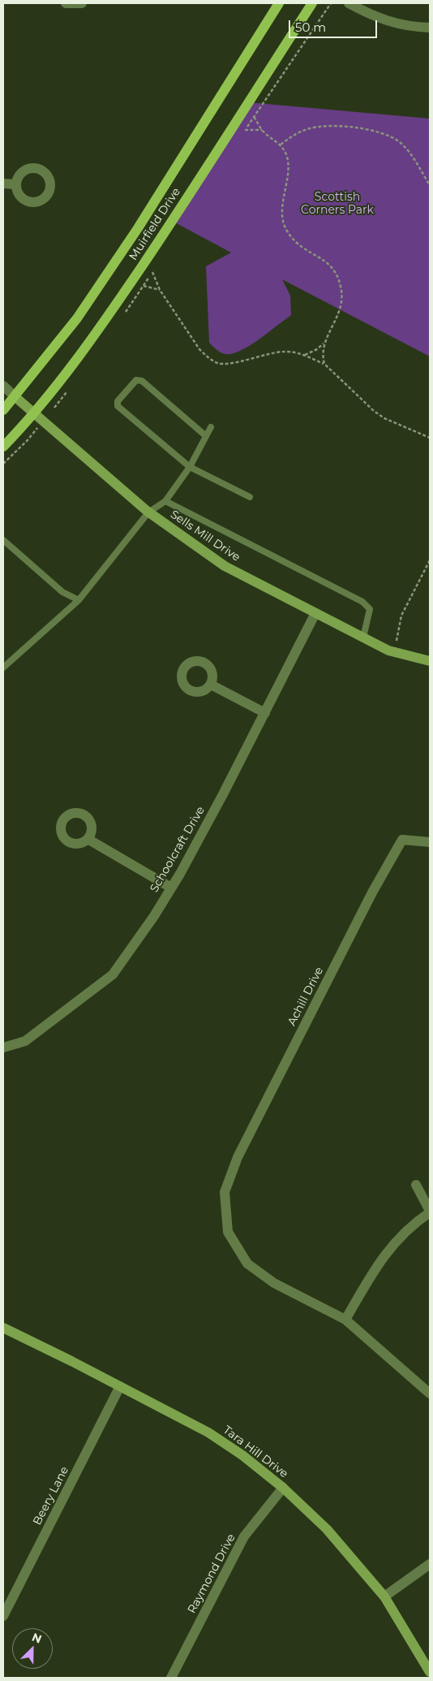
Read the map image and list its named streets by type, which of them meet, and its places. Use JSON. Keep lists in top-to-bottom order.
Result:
{
  "streets": {
    "main road": ["Muirfield Drive"],
    "street": [
      "Sells Mill Drive",
      "Schoolcraft Drive",
      "Achill Drive",
      "Tara Hill Drive",
      "Beery Lane",
      "Raymond Drive"
    ]
  },
  "crossings": [
    ["Muirfield Drive", "Sells Mill Drive"],
    ["Sells Mill Drive", "Schoolcraft Drive"],
    ["Tara Hill Drive", "Beery Lane"],
    ["Tara Hill Drive", "Raymond Drive"]
  ],
  "parks": ["Scottish Corners Park"],
  "scale_bar": "50 m",
  "north": "top right"
}
